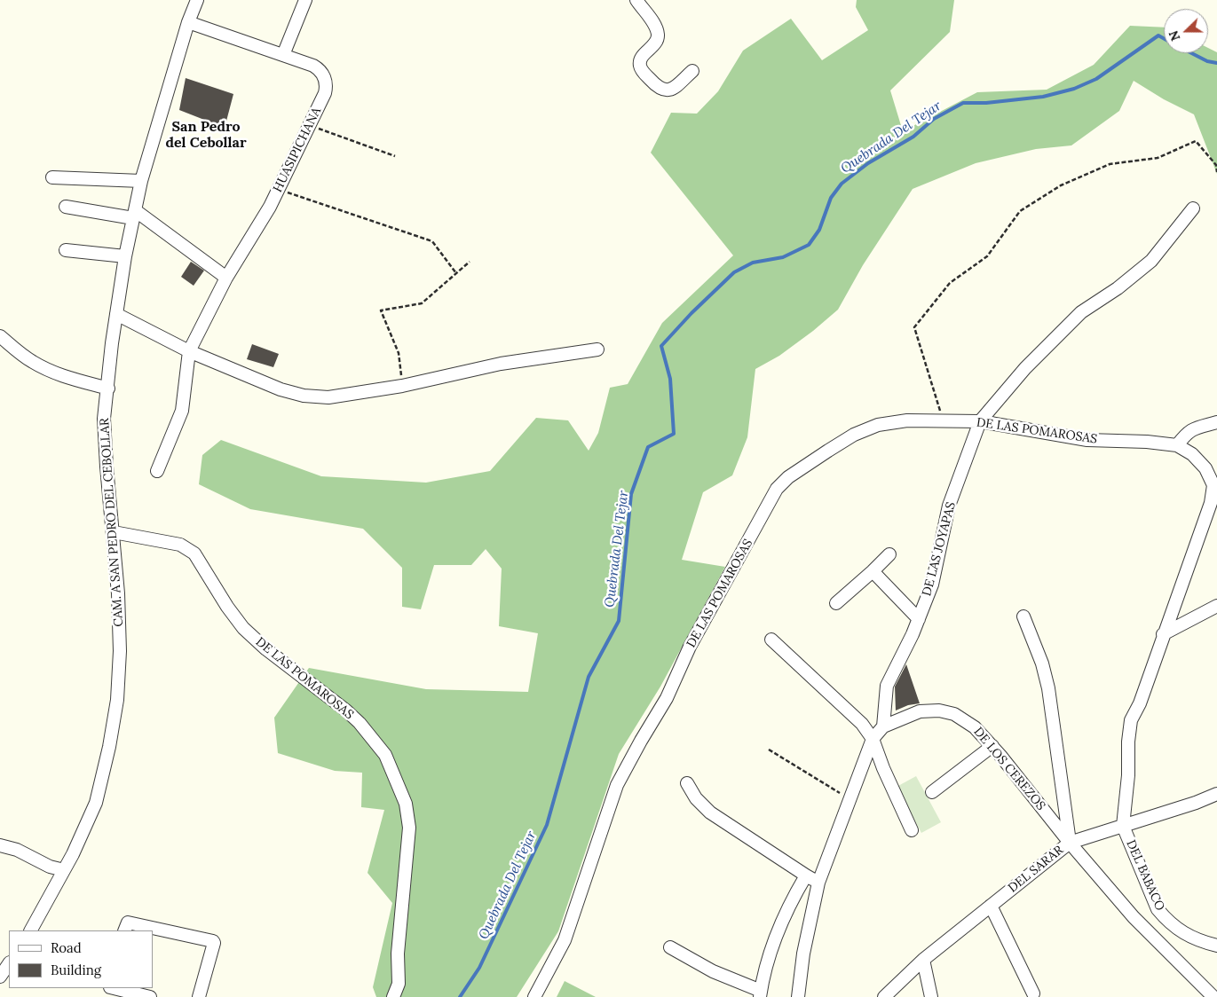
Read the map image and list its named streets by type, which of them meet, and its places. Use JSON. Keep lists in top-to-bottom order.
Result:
{
  "streets": {
    "street": [
      "HUASIPICHANA",
      "DE LAS POMAROSAS",
      "CAM. A SAN PEDRO DEL CEBOLLAR",
      "DE LAS JOYAPAS",
      "DE LOS CEREZOS",
      "DEL SARAR",
      "DEL BABACO"
    ]
  },
  "crossings": [
    ["HUASIPICHANA", "CAM. A SAN PEDRO DEL CEBOLLAR"],
    ["DE LAS POMAROSAS", "CAM. A SAN PEDRO DEL CEBOLLAR"],
    ["DE LAS POMAROSAS", "DE LAS JOYAPAS"],
    ["DE LAS POMAROSAS", "DEL SARAR"],
    ["DE LAS POMAROSAS", "DEL BABACO"],
    ["DE LAS JOYAPAS", "DE LOS CEREZOS"],
    ["DE LOS CEREZOS", "DEL SARAR"],
    ["DEL SARAR", "DEL BABACO"]
  ],
  "districts": ["San Pedro del Cebollar"],
  "water": ["Quebrada Del Tejar"],
  "legend": ["Road", "Building"],
  "north": "left"
}
